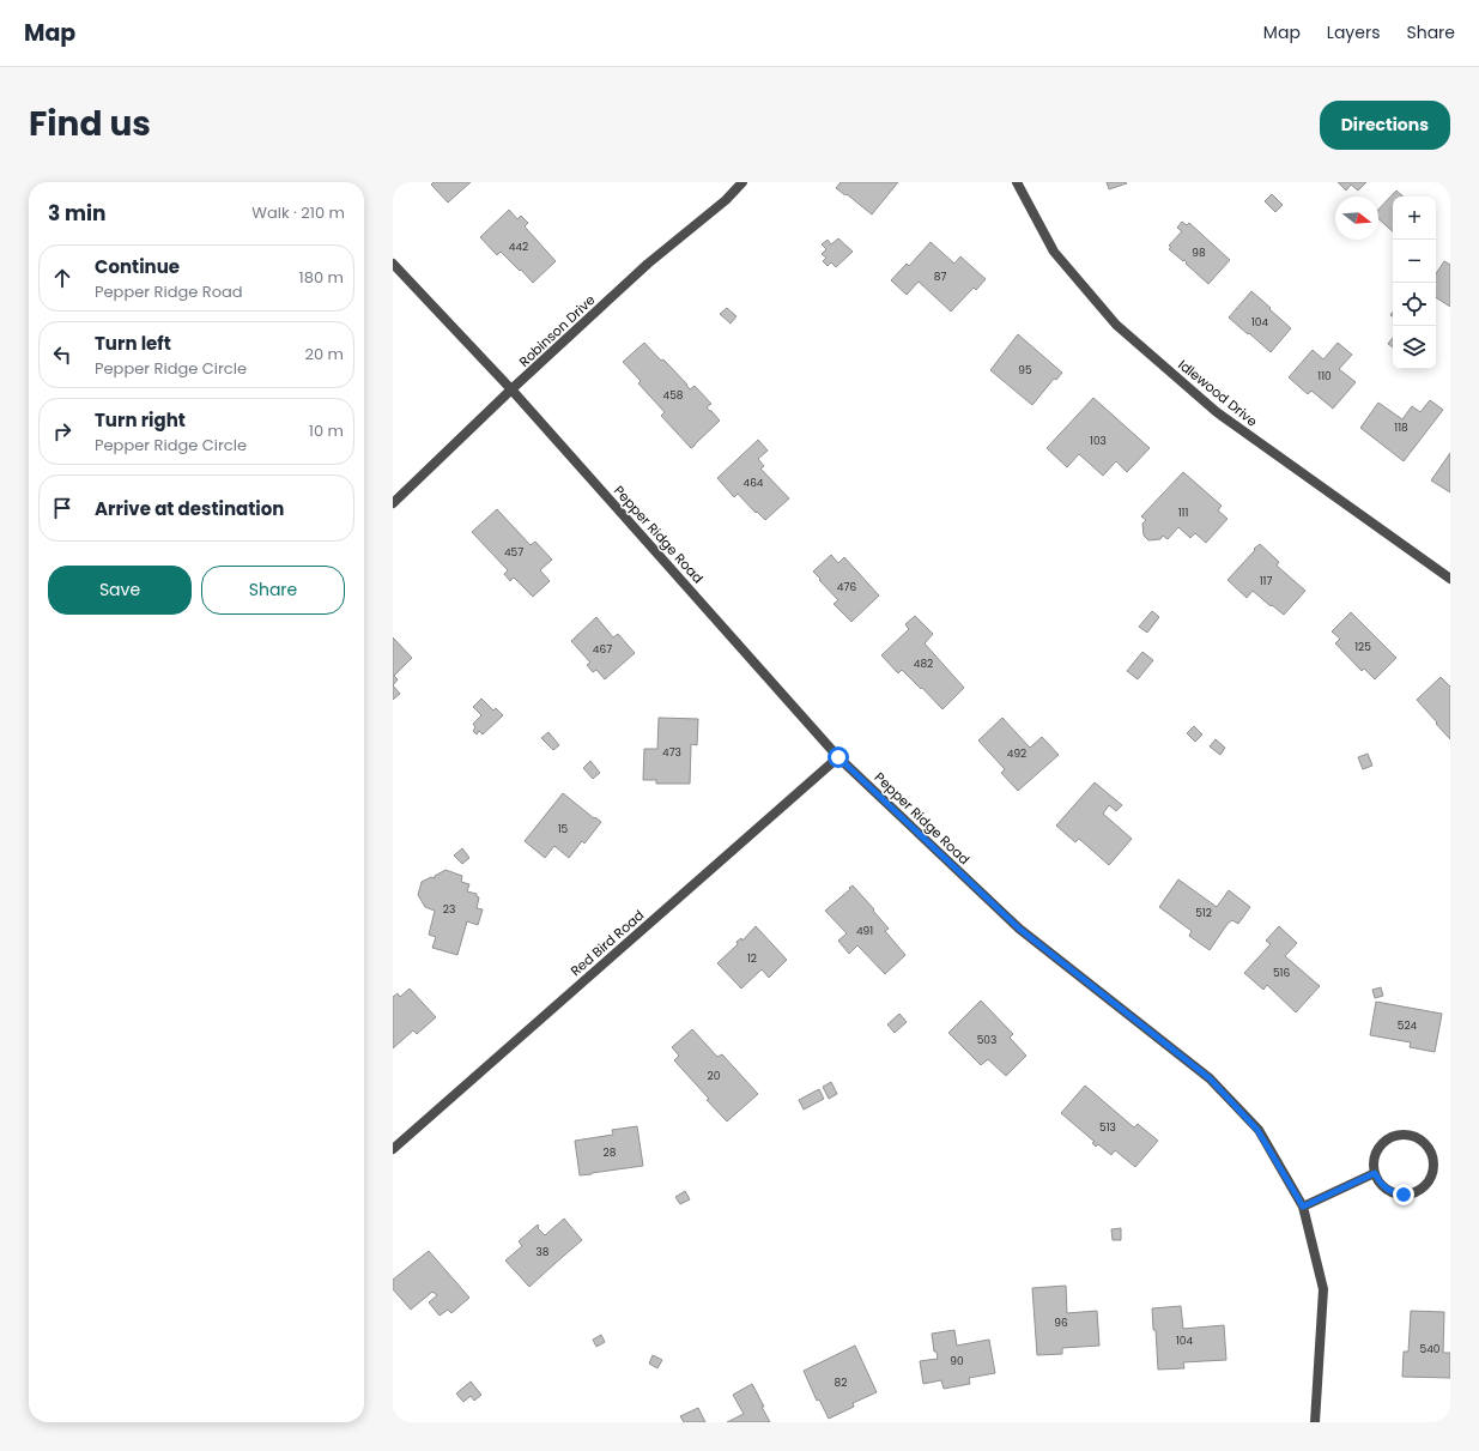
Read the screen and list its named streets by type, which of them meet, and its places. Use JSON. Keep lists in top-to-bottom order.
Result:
{
  "streets": {
    "street": [
      "Robinson Drive",
      "Idlewood Drive",
      "Pepper Ridge Road",
      "Red Bird Road"
    ]
  },
  "crossings": [
    ["Robinson Drive", "Pepper Ridge Road"],
    ["Pepper Ridge Road", "Red Bird Road"]
  ],
  "house_numbers": [
    "442",
    "98",
    "87",
    "104",
    "95",
    "110",
    "458",
    "118",
    "103",
    "464",
    "111",
    "457",
    "117",
    "476",
    "125",
    "467",
    "482",
    "473",
    "492",
    "15",
    "23",
    "512",
    "491",
    "12",
    "516",
    "524",
    "503",
    "20",
    "513",
    "28",
    "38",
    "96",
    "104",
    "540",
    "90",
    "82"
  ],
  "north": "right",
  "page": {
    "header": "Map",
    "nav": ["Map", "Layers", "Share"],
    "title": "Find us",
    "buttons": [
      "Directions",
      ["Save", "Share"]
    ],
    "heading": ["3 min", "Walk · 210 m"],
    "map_buttons": ["+", "−"],
    "list": [
      ["Continue", "Pepper Ridge Road", "180 m"],
      ["Turn left", "Pepper Ridge Circle", "20 m"],
      ["Turn right", "Pepper Ridge Circle", "10 m"],
      "Arrive at destination"
    ]
  }
}
